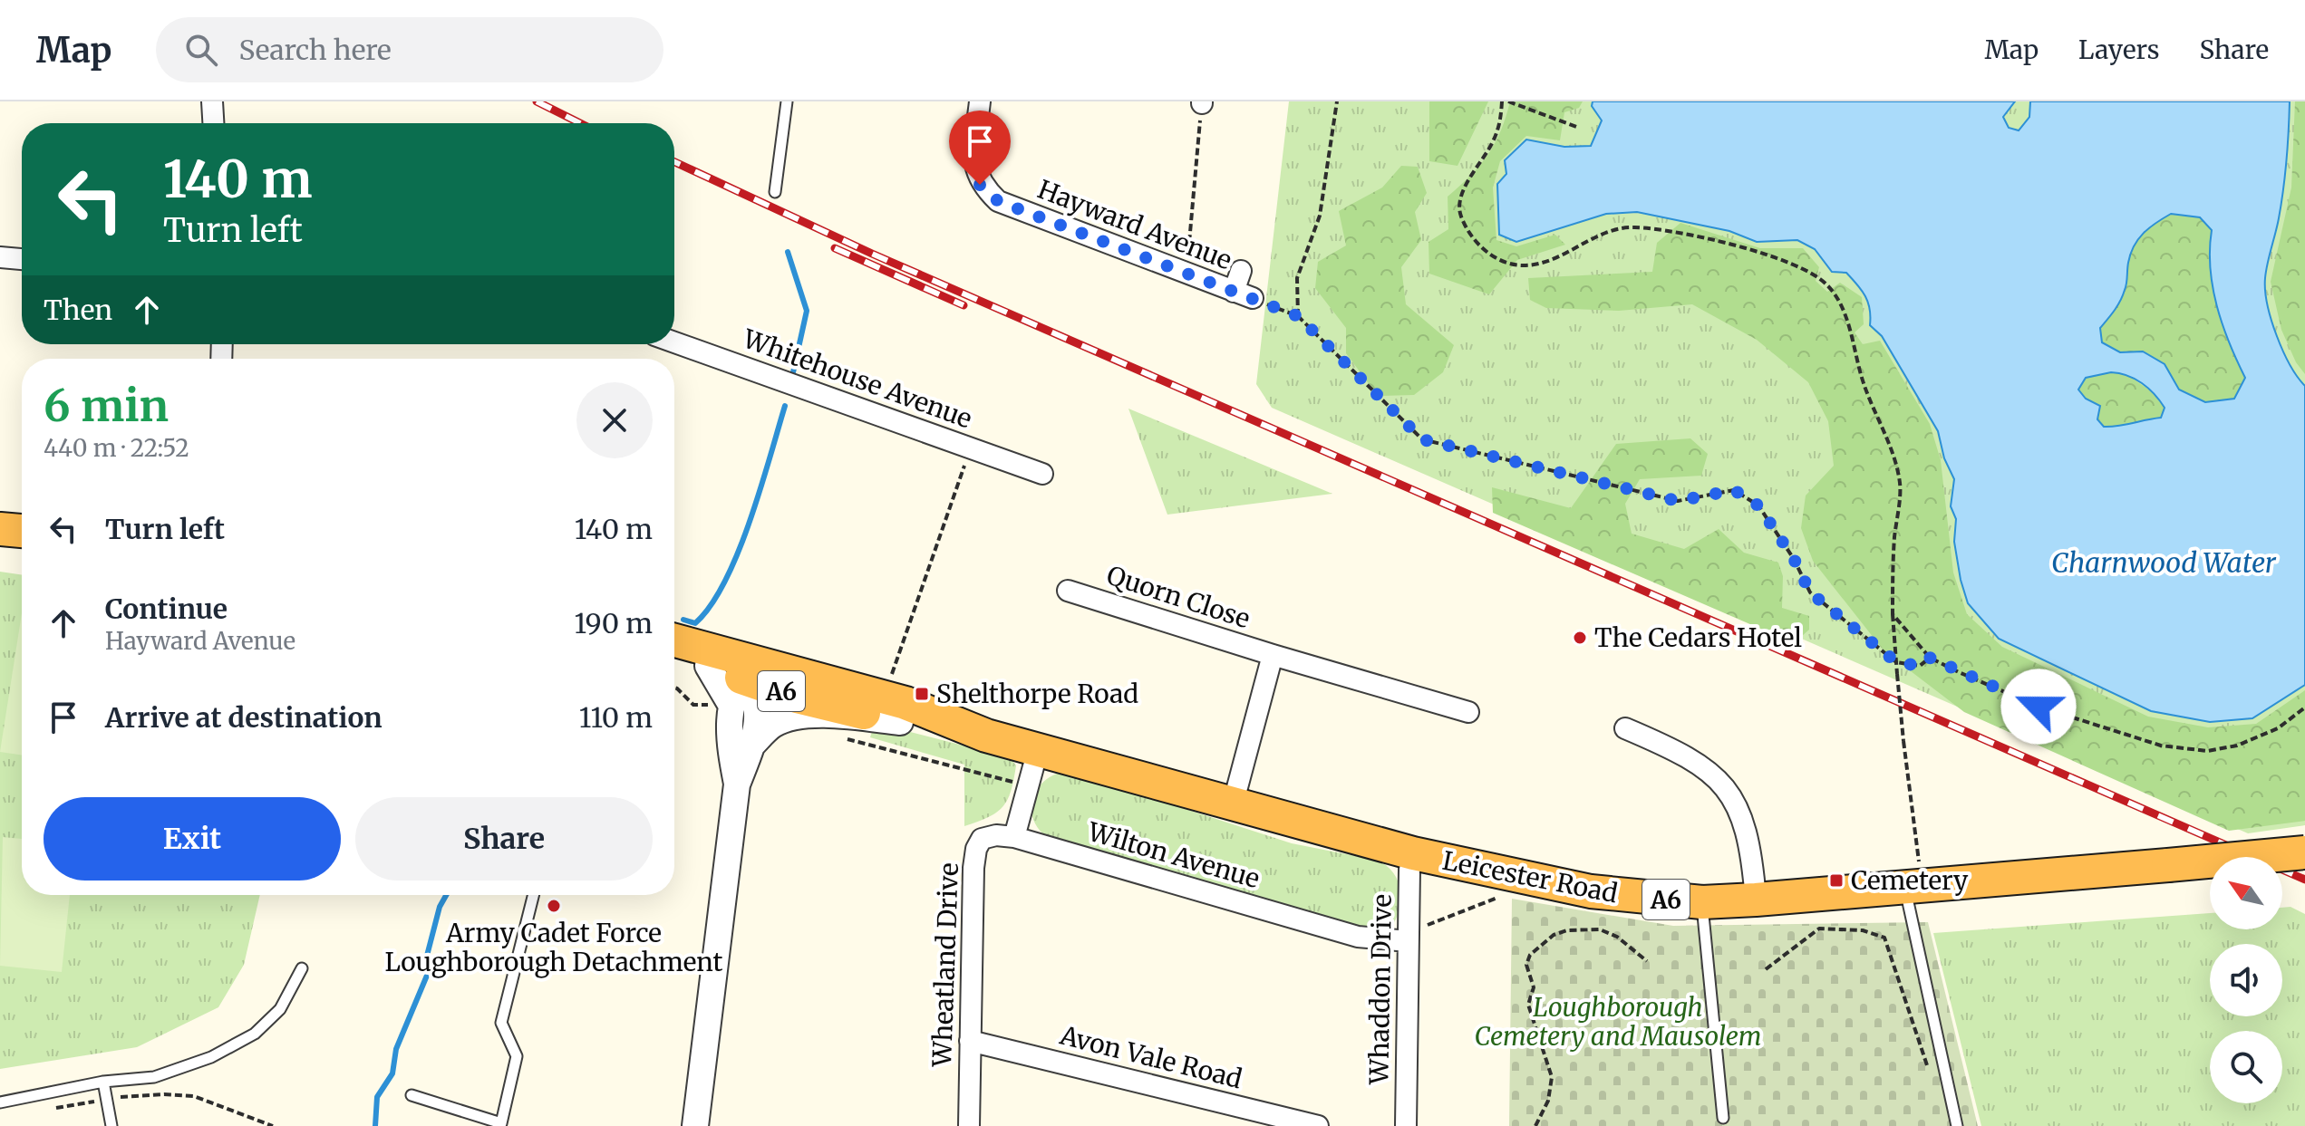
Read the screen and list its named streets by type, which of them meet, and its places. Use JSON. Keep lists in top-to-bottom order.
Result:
{
  "streets": {
    "highway": ["A6", "Leicester Road"],
    "street": [
      "Hayward Avenue",
      "Whitehouse Avenue",
      "Quorn Close",
      "Wilton Avenue",
      "Wheatland Drive",
      "Whaddon Drive",
      "Avon Vale Road"
    ]
  },
  "crossings": [
    ["Quorn Close", "Leicester Road"],
    ["Wilton Avenue", "Wheatland Drive"],
    ["Wilton Avenue", "Whaddon Drive"],
    ["Leicester Road", "Whaddon Drive"],
    ["Wheatland Drive", "Avon Vale Road"]
  ],
  "water": ["Charnwood Water"],
  "parks": ["Loughborough Cemetery and Mausolem"],
  "places": {
    "other": ["The Cedars Hotel", "Army Cadet Force Loughborough Detachment"],
    "transit": ["Shelthorpe Road", "Cemetery"]
  },
  "north": "top left",
  "page": {
    "header": "Map",
    "search": "Search here",
    "nav": ["Map", "Layers", "Share"],
    "turn": ["140 m", "Turn left"],
    "then": "Then",
    "heading": ["6 min", "440 m · 22:52"],
    "list": [
      {
        "name": "Turn left",
        "value": "140 m"
      },
      {
        "name": "Continue",
        "note": "Hayward Avenue",
        "value": "190 m"
      },
      {
        "name": "Arrive at destination",
        "value": "110 m"
      }
    ],
    "buttons": ["Exit", "Share"]
  }
}
